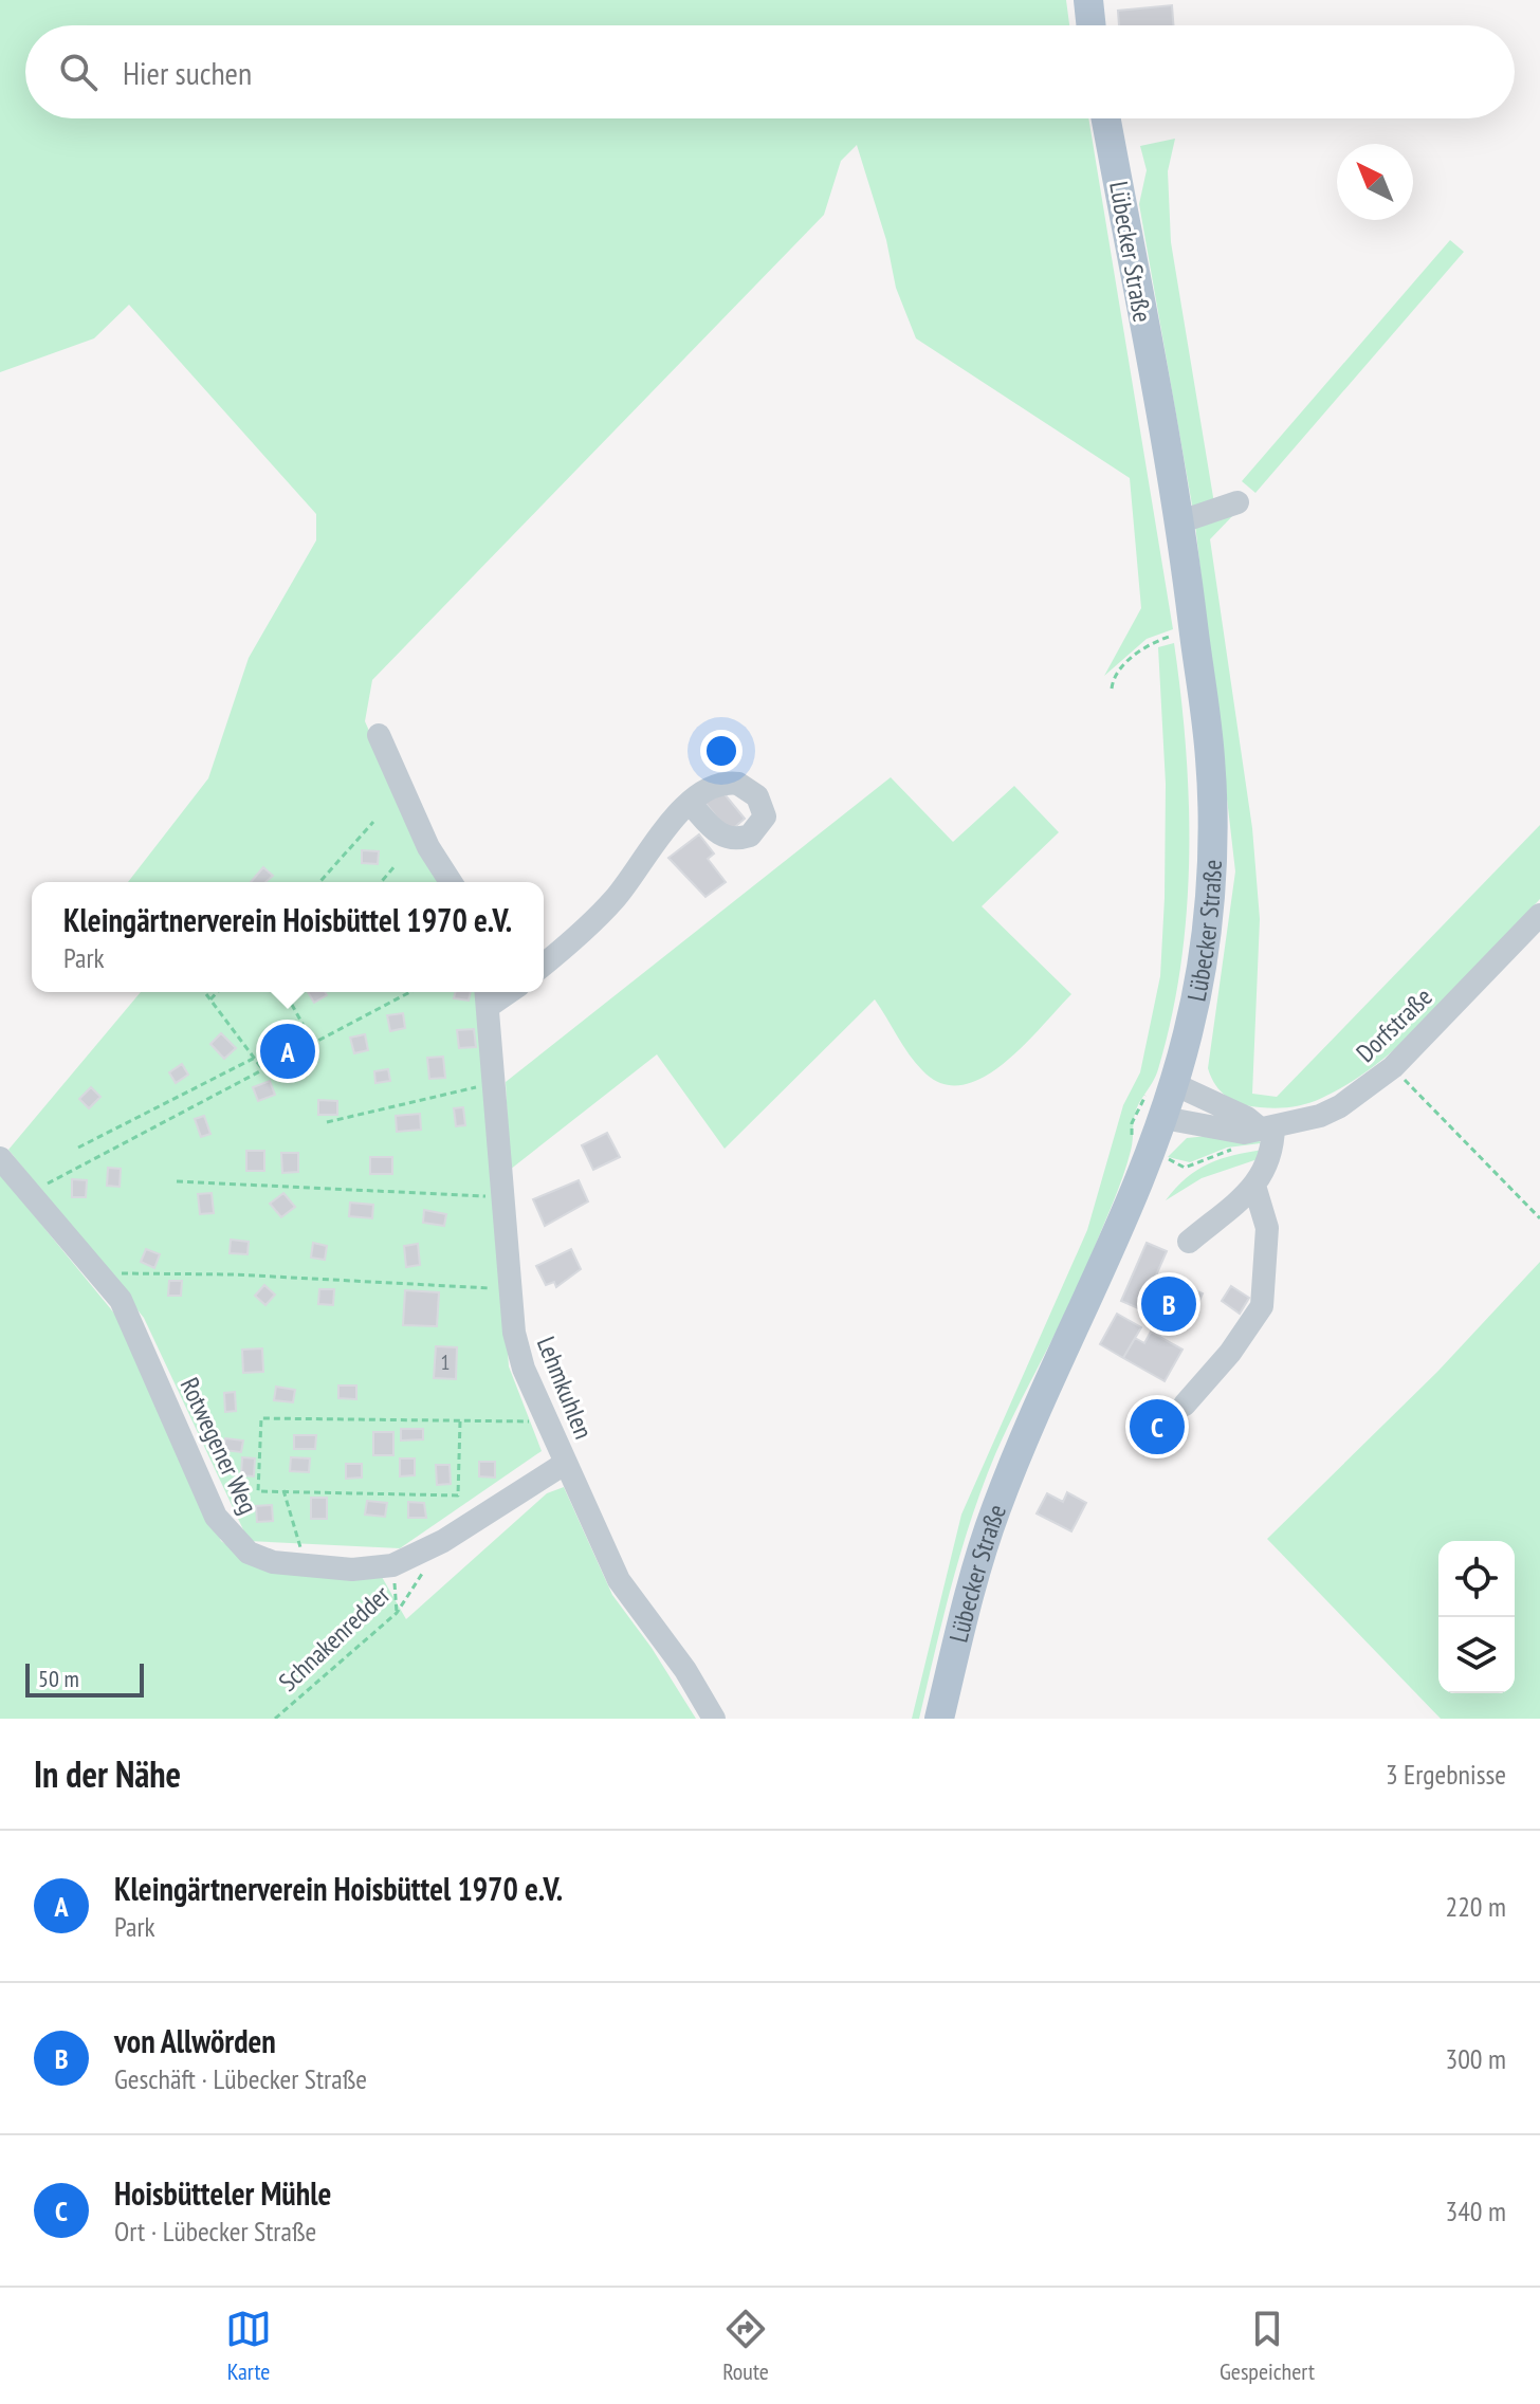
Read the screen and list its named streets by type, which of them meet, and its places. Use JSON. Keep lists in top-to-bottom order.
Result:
{
  "streets": {
    "main road": ["Lübecker Straße"],
    "street": ["Dorfstraße", "Lehmkuhlen", "Rotwegener Weg"],
    "path": ["Schnakenredder"]
  },
  "crossings": [
    ["Lübecker Straße", "Dorfstraße"],
    ["Lehmkuhlen", "Rotwegener Weg"],
    ["Rotwegener Weg", "Schnakenredder"]
  ],
  "house_numbers": ["1"],
  "scale_bar": "50 m",
  "north": "top left",
  "page": {
    "search": "Hier suchen",
    "popup": ["Kleingärtnerverein Hoisbüttel 1970 e.V.", "Park"],
    "pins": ["A", "B", "C"],
    "scale": "50 m",
    "heading": ["In der Nähe", "3 Ergebnisse"],
    "list": [
      {
        "mark": "A",
        "name": "Kleingärtnerverein Hoisbüttel 1970 e.V.",
        "note": "Park",
        "value": "220 m"
      },
      {
        "mark": "B",
        "name": "von Allwörden",
        "note": "Geschäft · Lübecker Straße",
        "value": "300 m"
      },
      {
        "mark": "C",
        "name": "Hoisbütteler Mühle",
        "note": "Ort · Lübecker Straße",
        "value": "340 m"
      }
    ],
    "nav": ["Karte", "Route", "Gespeichert"]
  }
}
